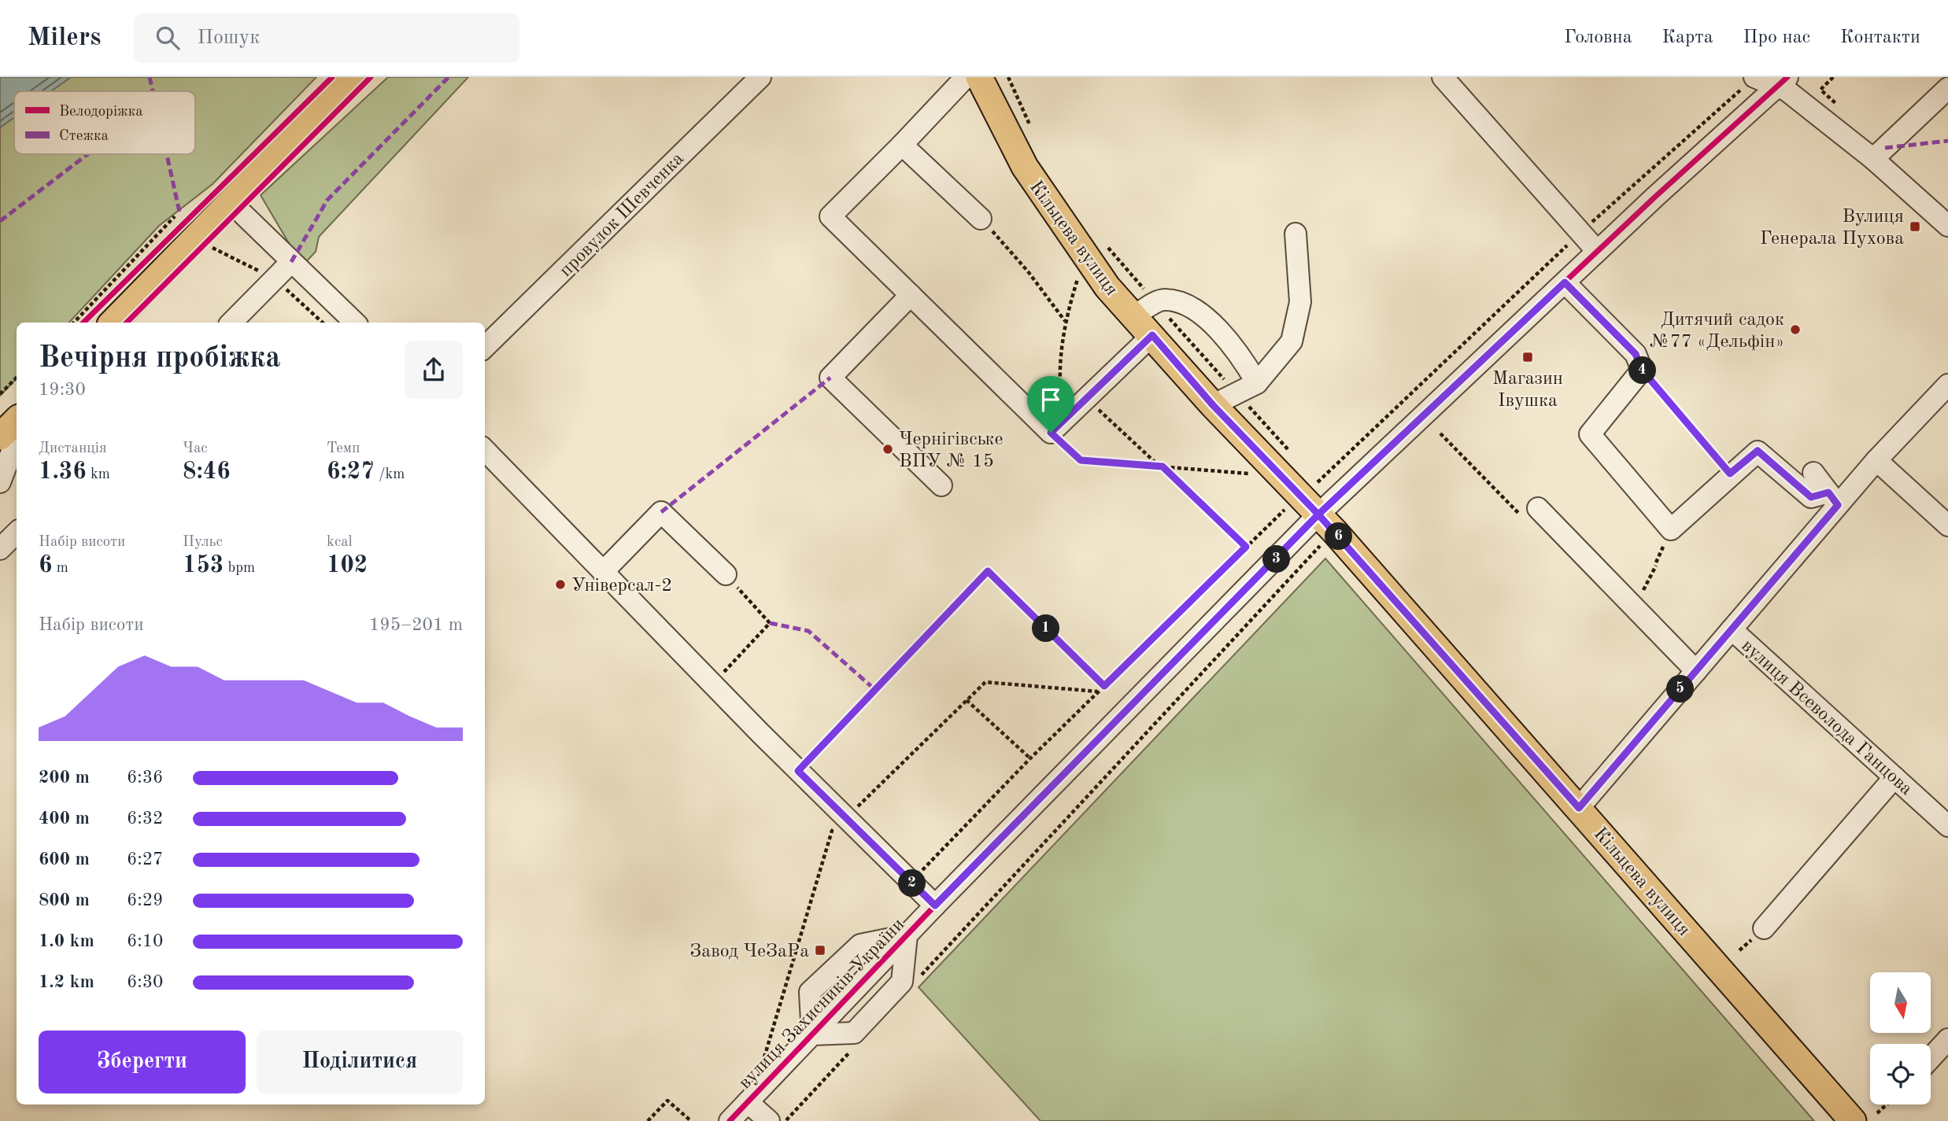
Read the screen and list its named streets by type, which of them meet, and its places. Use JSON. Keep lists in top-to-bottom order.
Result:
{
  "streets": {
    "main road": ["Кільцева вулиця"],
    "street": ["провулок Шевченка", "вулиця Всеволода Ганцова", "вулиця Захисників України"]
  },
  "crossings": [
    ["Кільцева вулиця", "вулиця Захисників України"]
  ],
  "places": {
    "transit": ["Вулиця Генерала Пухова", "Магазин Івушка", "Завод ЧеЗаРа"],
    "other": ["Дитячий садок №77 «Дельфін»", "Чернігівське ВПУ № 15", "Універсал-2"]
  },
  "legend": ["Велодоріжка", "Стежка"],
  "north": "bottom",
  "page": {
    "header": "Milers",
    "search": "Пошук",
    "nav": [
      "Головна",
      "Карта",
      "Про нас",
      "Контакти"
    ],
    "heading": ["Вечірня пробіжка", "19:30"],
    "pins": [
      "4",
      "6",
      "3",
      "1",
      "5",
      "2"
    ],
    "stats": [
      ["Дистанція", "1.36 km"],
      ["Час", "8:46"],
      ["Темп", "6:27 /km"],
      ["Набір висоти", "6 m"],
      ["Пульс", "153 bpm"],
      ["kcal", "102"]
    ],
    "chart": ["Набір висоти", "195–201 m"],
    "list": [
      {
        "name": "200 m",
        "note": "6:36"
      },
      {
        "name": "400 m",
        "note": "6:32"
      },
      {
        "name": "600 m",
        "note": "6:27"
      },
      {
        "name": "800 m",
        "note": "6:29"
      },
      {
        "name": "1.0 km",
        "note": "6:10"
      },
      {
        "name": "1.2 km",
        "note": "6:30"
      }
    ],
    "buttons": ["Зберегти", "Поділитися"]
  }
}
